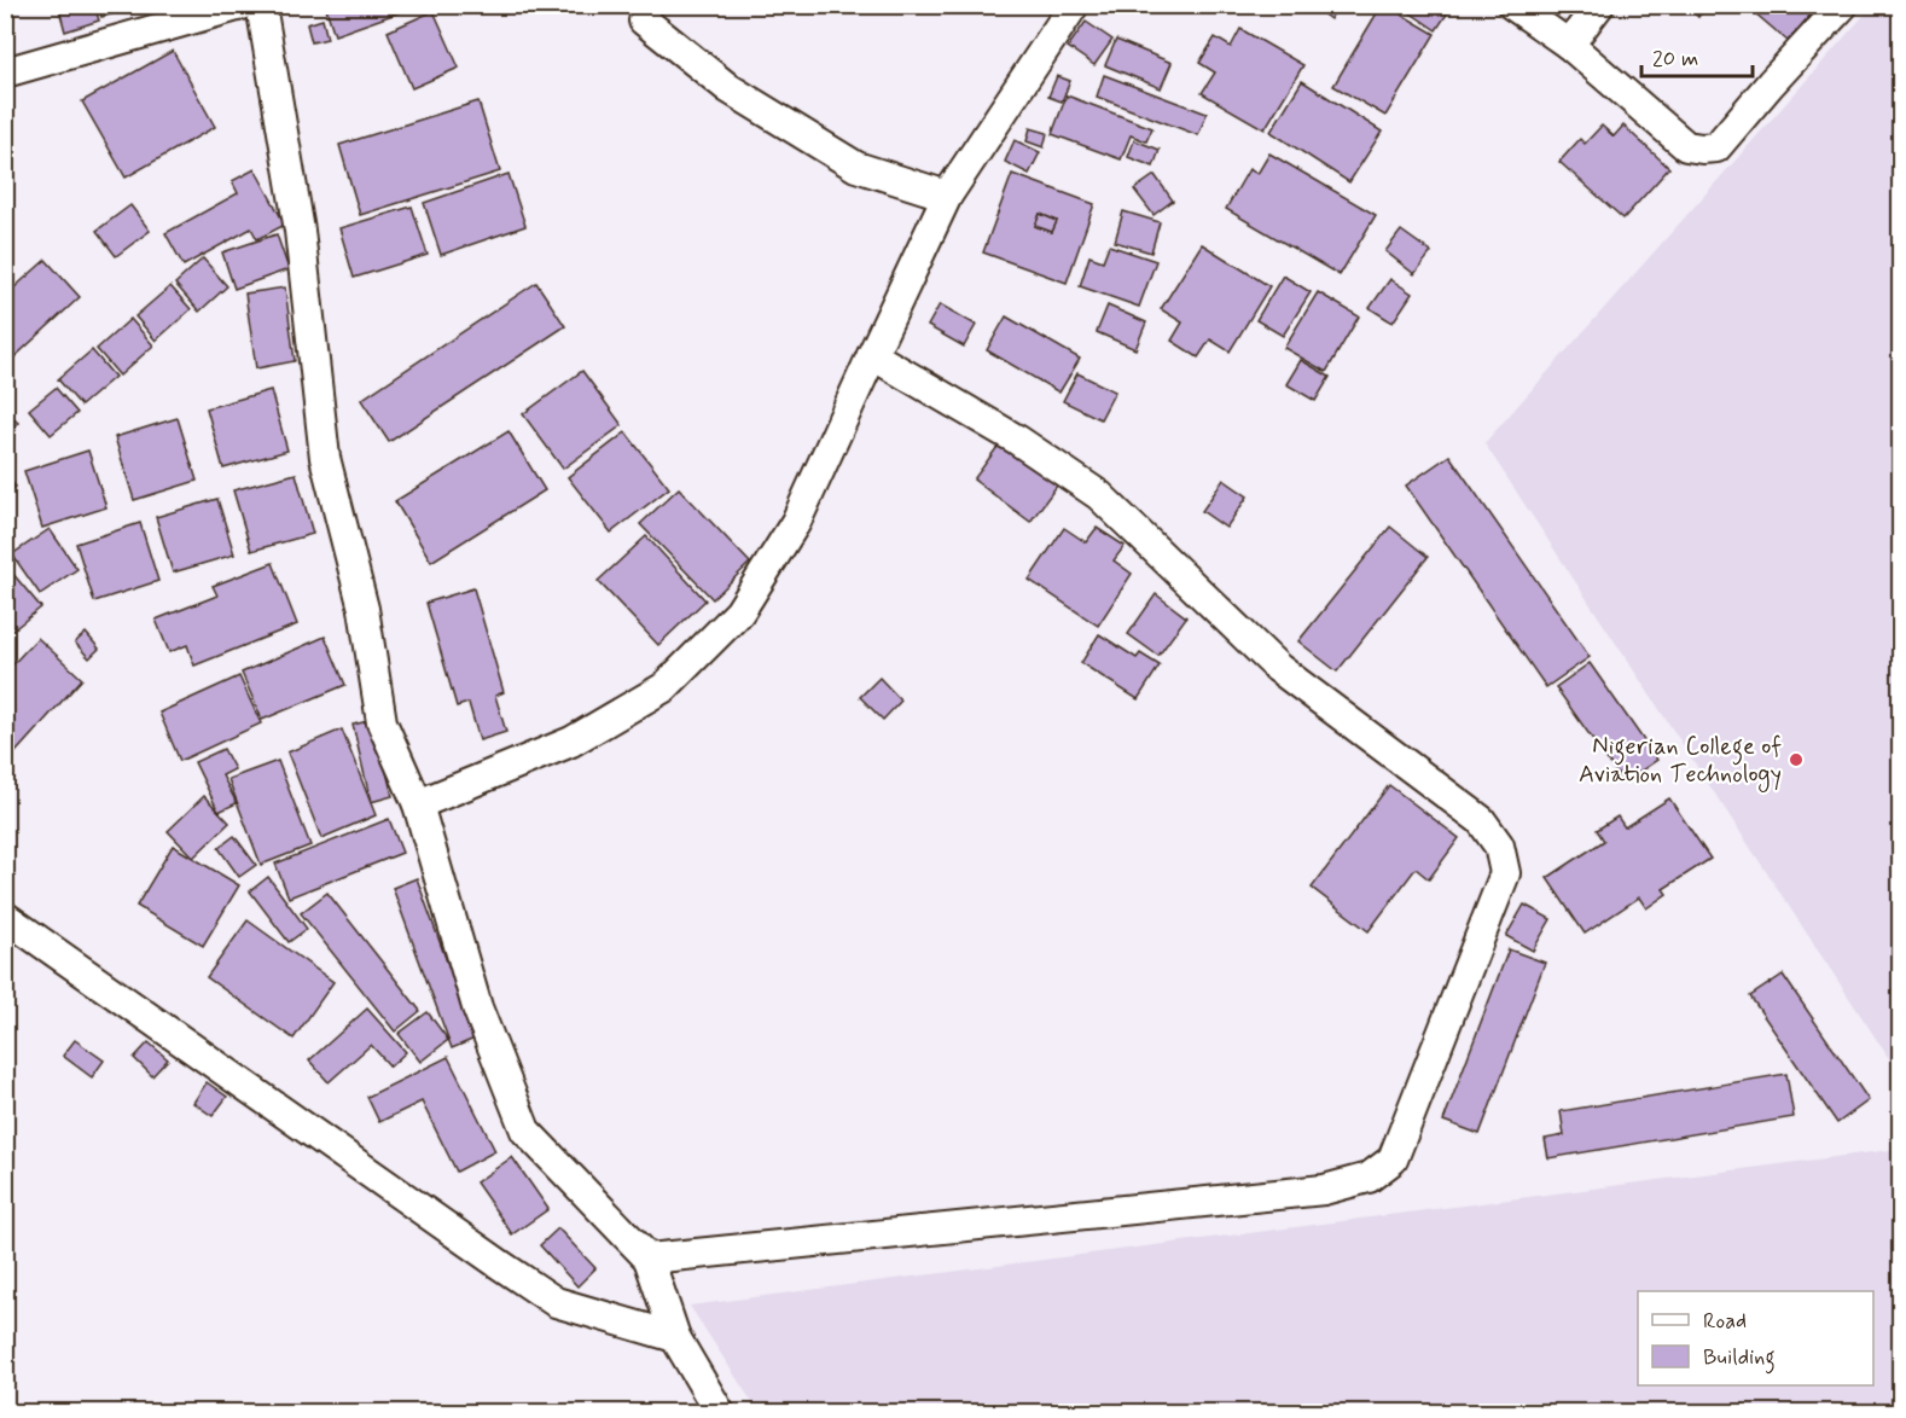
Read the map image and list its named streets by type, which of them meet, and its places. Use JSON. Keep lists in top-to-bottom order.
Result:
{
  "places": ["Nigerian College of Aviation Technology"],
  "legend": ["Road", "Building"],
  "scale_bar": "20 m"
}
